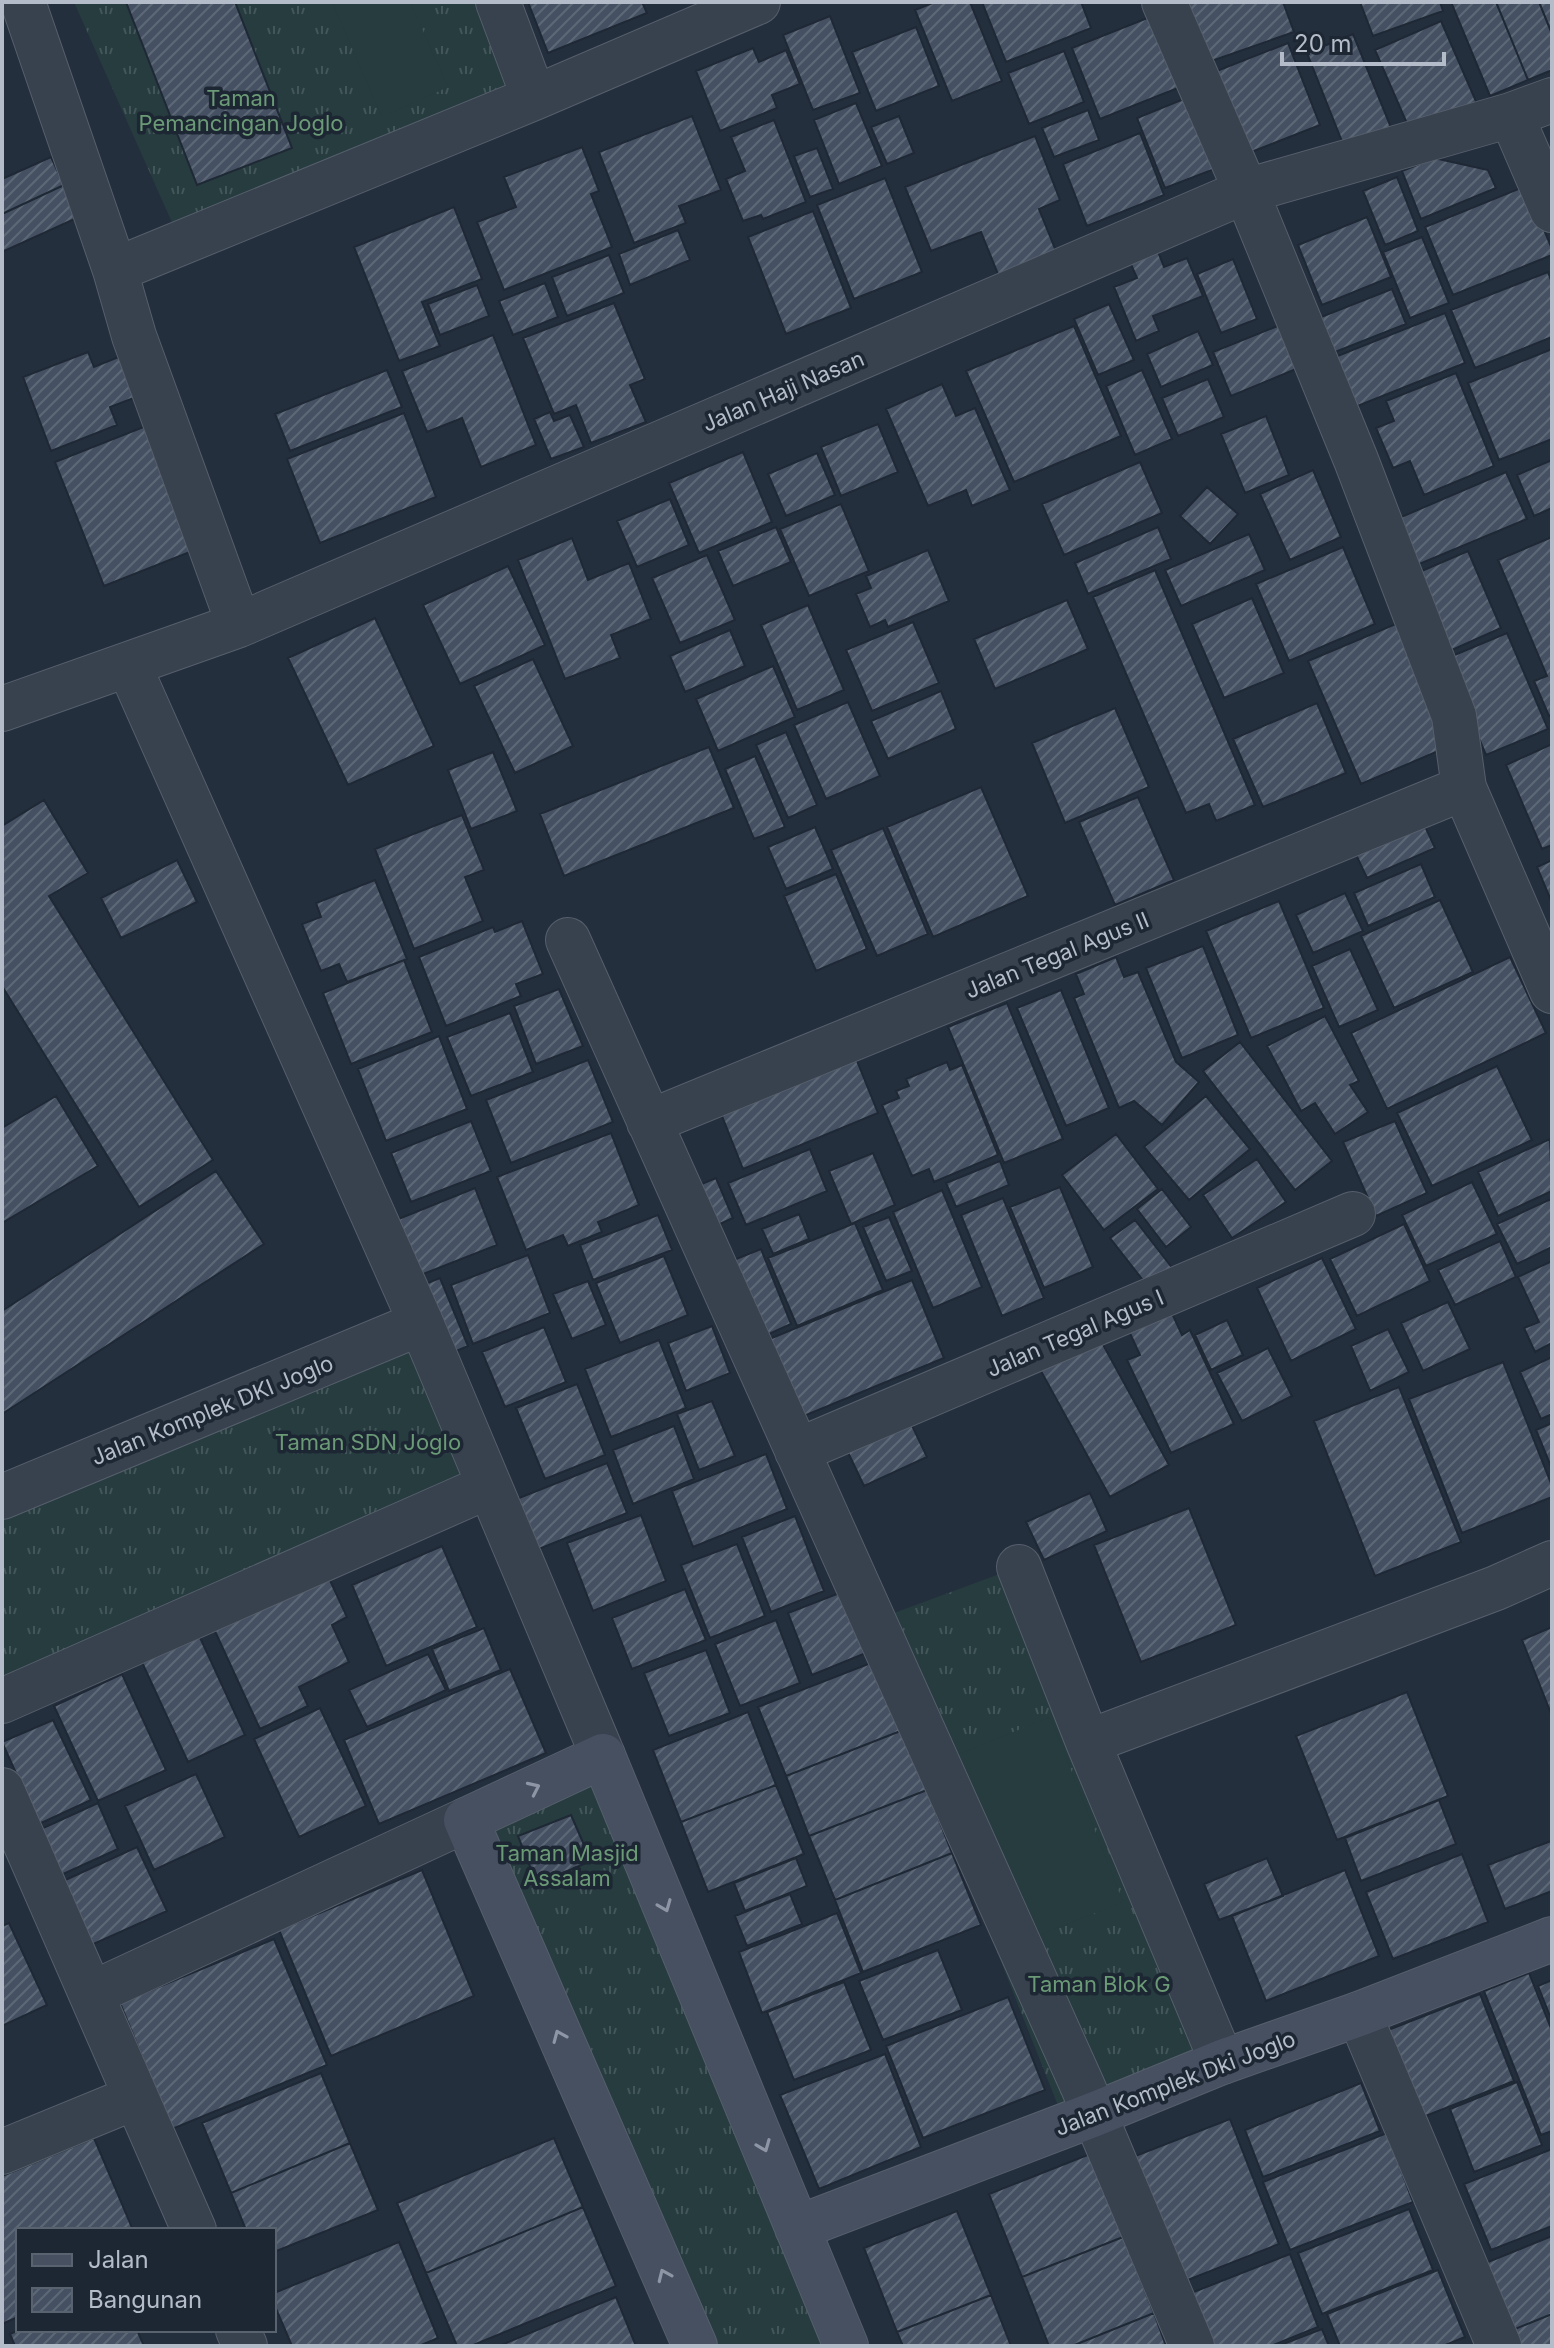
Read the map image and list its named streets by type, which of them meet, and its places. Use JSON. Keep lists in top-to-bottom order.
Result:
{
  "streets": {
    "street": [
      "Jalan Haji Nasan",
      "Jalan Tegal Agus II",
      "Jalan Tegal Agus I",
      "Jalan Komplek DKI Joglo",
      "Jalan Komplek Dki Joglo"
    ]
  },
  "parks": [
    "Taman Pemancingan Joglo",
    "Taman SDN Joglo",
    "Taman Masjid Assalam",
    "Taman Blok G"
  ],
  "legend": ["Jalan", "Bangunan"],
  "scale_bar": "20 m"
}
